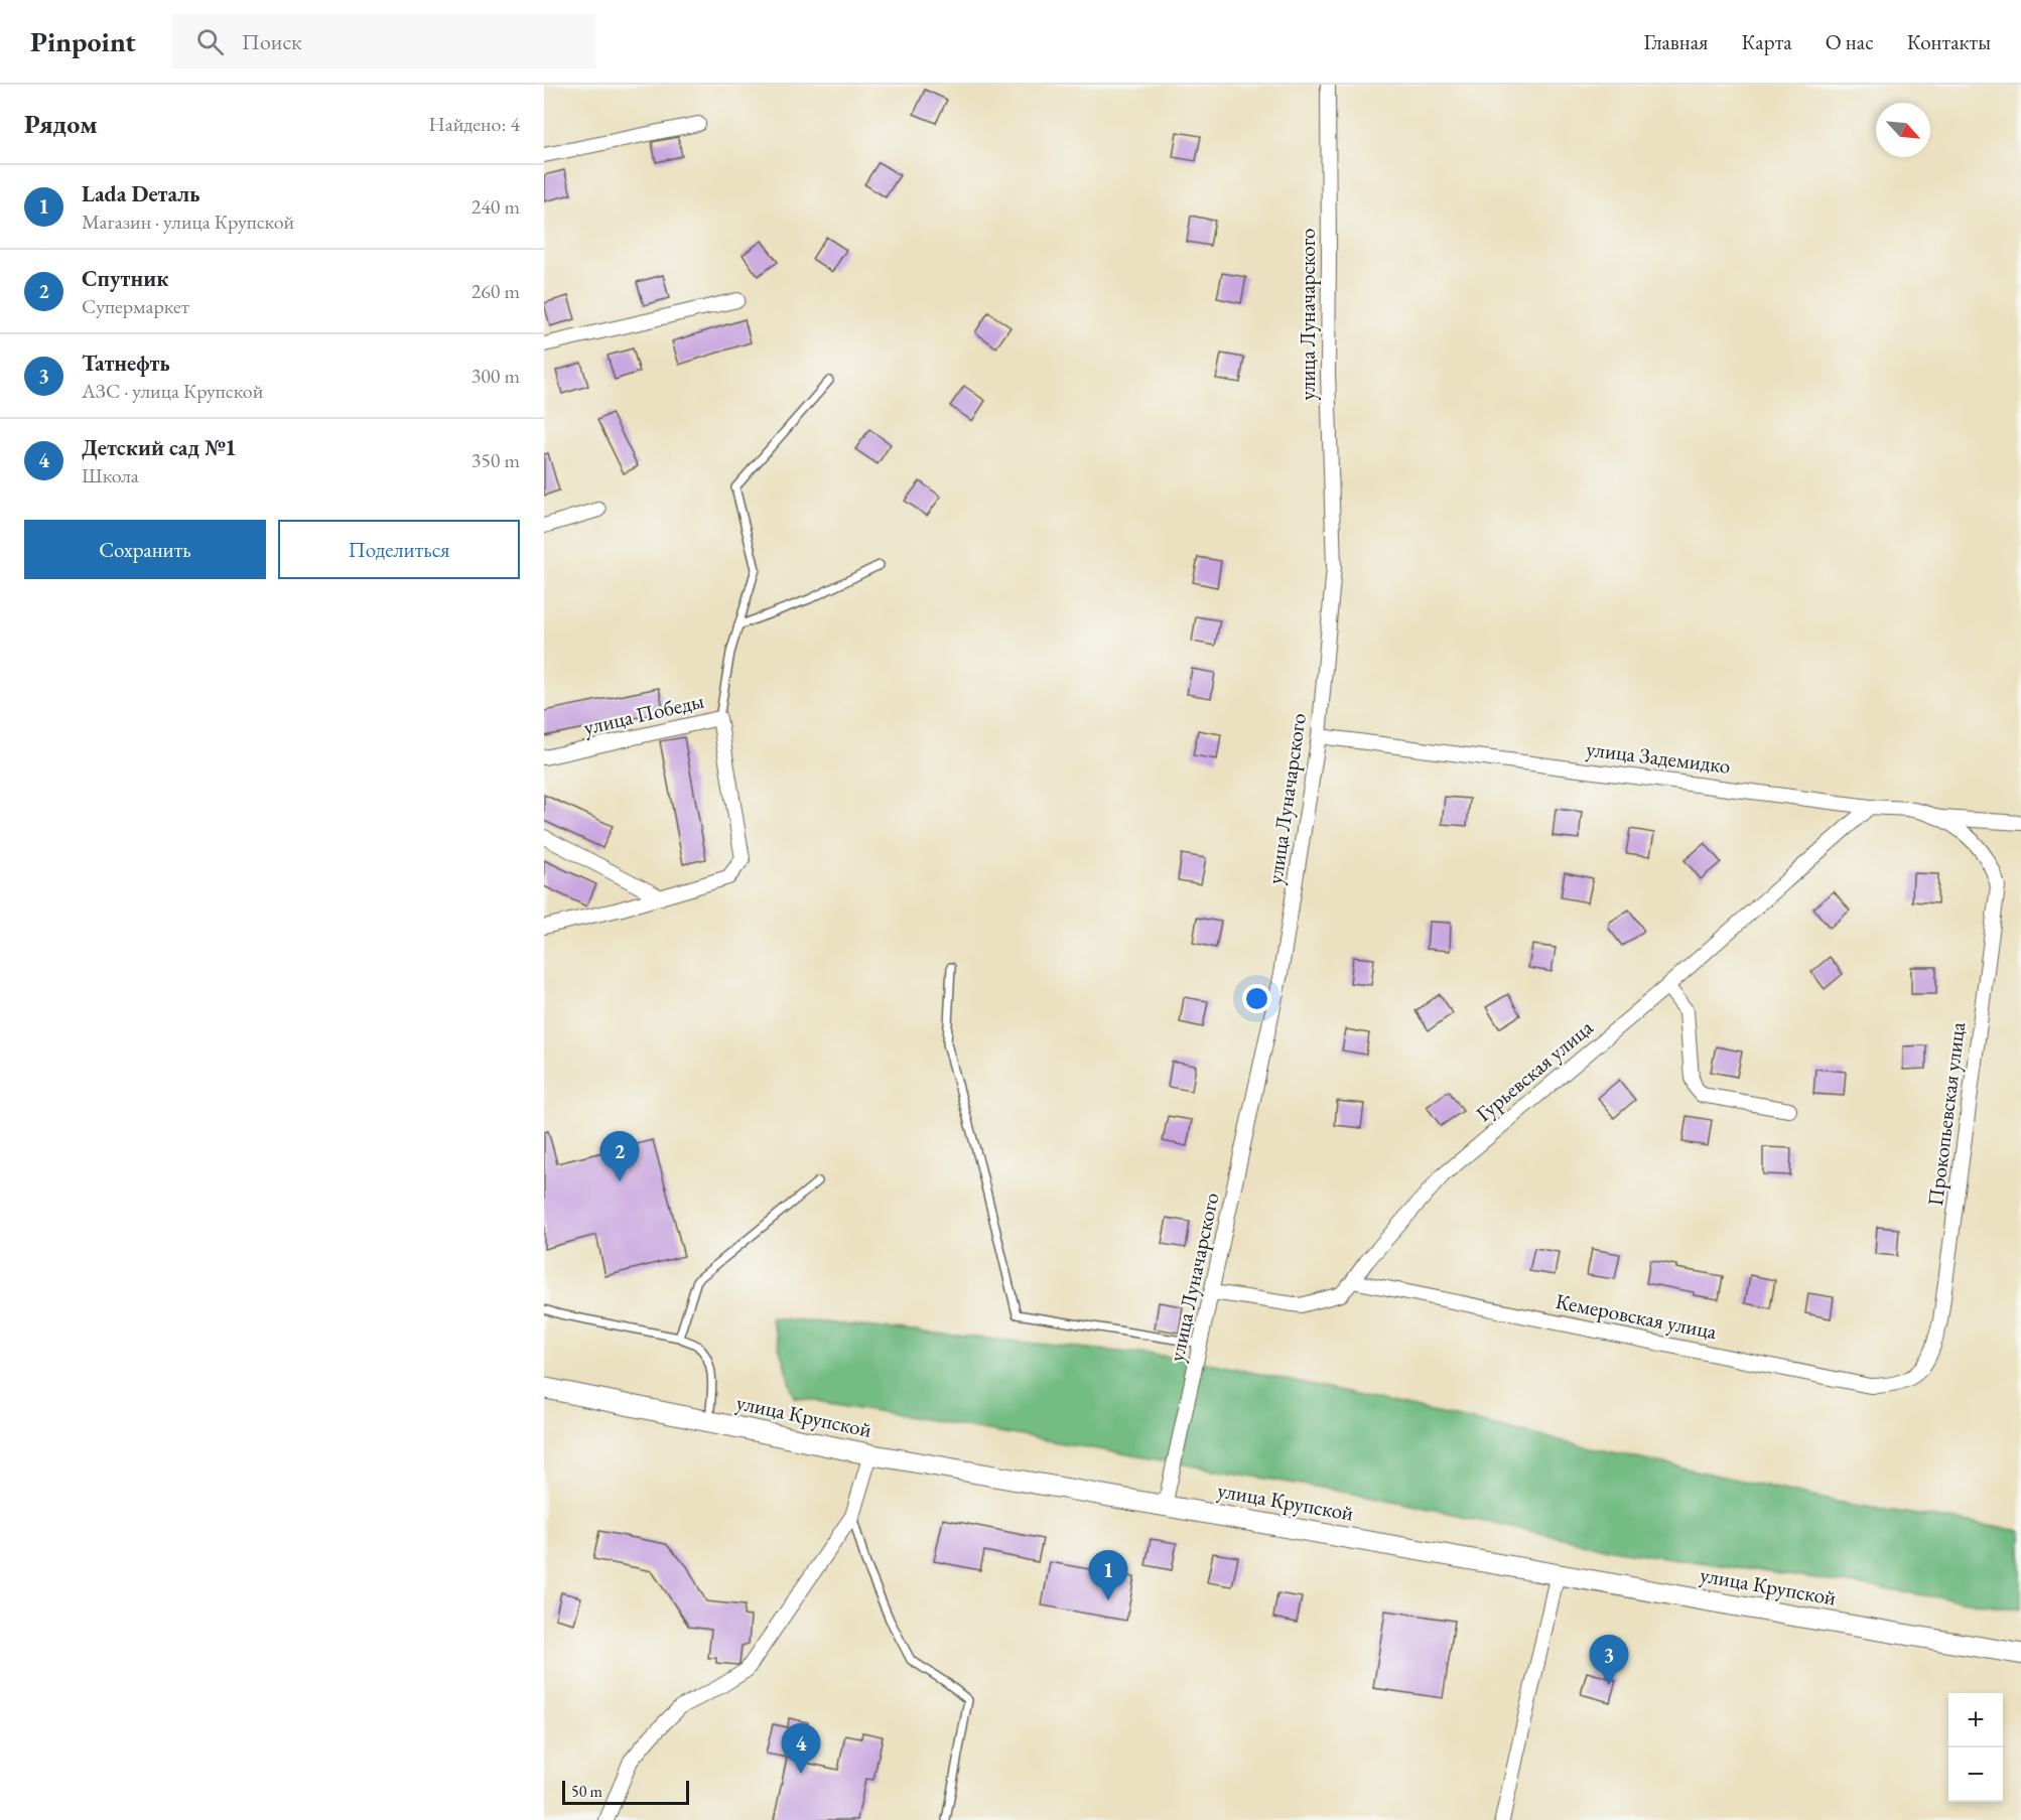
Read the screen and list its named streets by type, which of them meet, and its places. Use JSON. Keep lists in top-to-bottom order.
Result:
{
  "streets": {
    "street": [
      "улица Луначарского",
      "улица Победы",
      "улица Задемидко",
      "Гурьевская улица",
      "Прокопьевская улица",
      "Кемеровская улица",
      "улица Крупской"
    ]
  },
  "crossings": [
    ["улица Луначарского", "улица Задемидко"],
    ["улица Луначарского", "Гурьевская улица"],
    ["улица Луначарского", "улица Крупской"],
    ["улица Задемидко", "Гурьевская улица"],
    ["улица Задемидко", "Прокопьевская улица"],
    ["Гурьевская улица", "Кемеровская улица"],
    ["Прокопьевская улица", "Кемеровская улица"]
  ],
  "scale_bar": "50 m",
  "north": "bottom right",
  "page": {
    "header": "Pinpoint",
    "search": "Поиск",
    "nav": [
      "Главная",
      "Карта",
      "О нас",
      "Контакты"
    ],
    "heading": ["Рядом", "Найдено: 4"],
    "list": [
      {
        "mark": "1",
        "name": "Lada Dеталь",
        "note": "Магазин · улица Крупской",
        "value": "240 m"
      },
      {
        "mark": "2",
        "name": "Спутник",
        "note": "Супермаркет",
        "value": "260 m"
      },
      {
        "mark": "3",
        "name": "Татнефть",
        "note": "АЗС · улица Крупской",
        "value": "300 m"
      },
      {
        "mark": "4",
        "name": "Детский сад №1",
        "note": "Школа",
        "value": "350 m"
      }
    ],
    "buttons": ["Сохранить", "Поделиться"],
    "pins": [
      "2",
      "1",
      "3",
      "4"
    ],
    "map_buttons": ["+", "−"],
    "scale": "50 m"
  }
}
